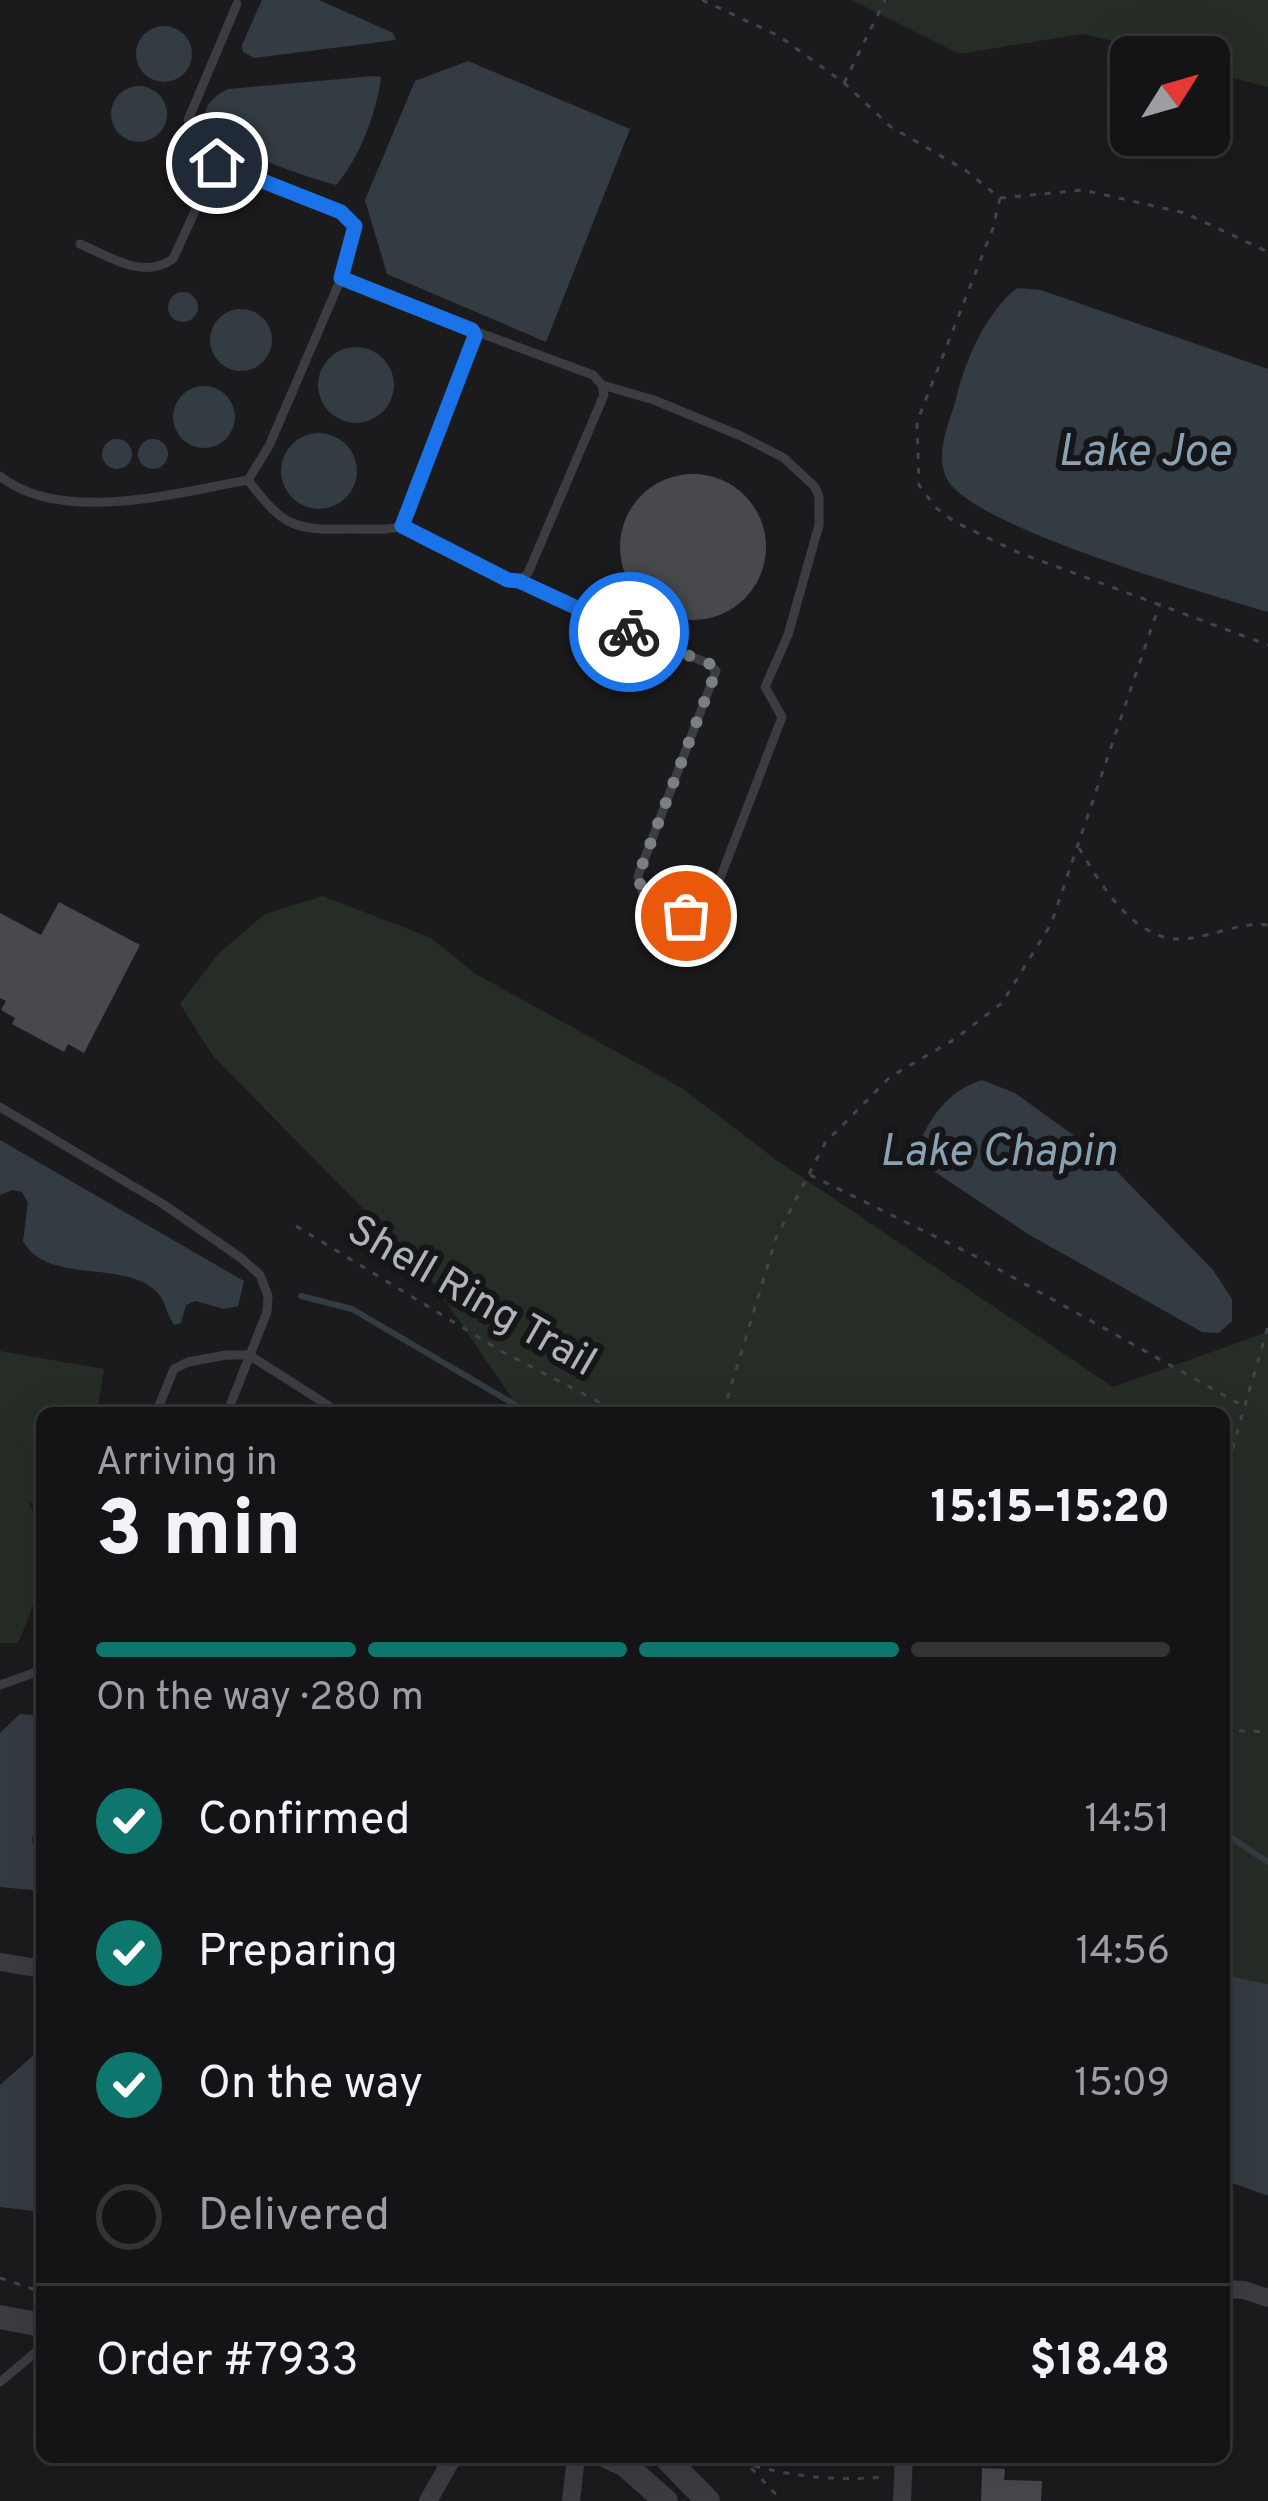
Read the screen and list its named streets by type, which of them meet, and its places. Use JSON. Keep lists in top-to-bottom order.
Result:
{
  "streets": {
    "path": ["Shell Ring Trail"]
  },
  "water": ["Lake Joe", "Lake Chapin"],
  "north": "top right",
  "page": {
    "heading": ["3 min", "Arriving in", "15:15–15:20"],
    "panel": ["Order #7933", "$18.48"],
    "bar": "On the way · 280 m",
    "list": [
      ["Confirmed", "14:51"],
      ["Preparing", "14:56"],
      ["On the way", "15:09"],
      "Delivered"
    ]
  }
}
